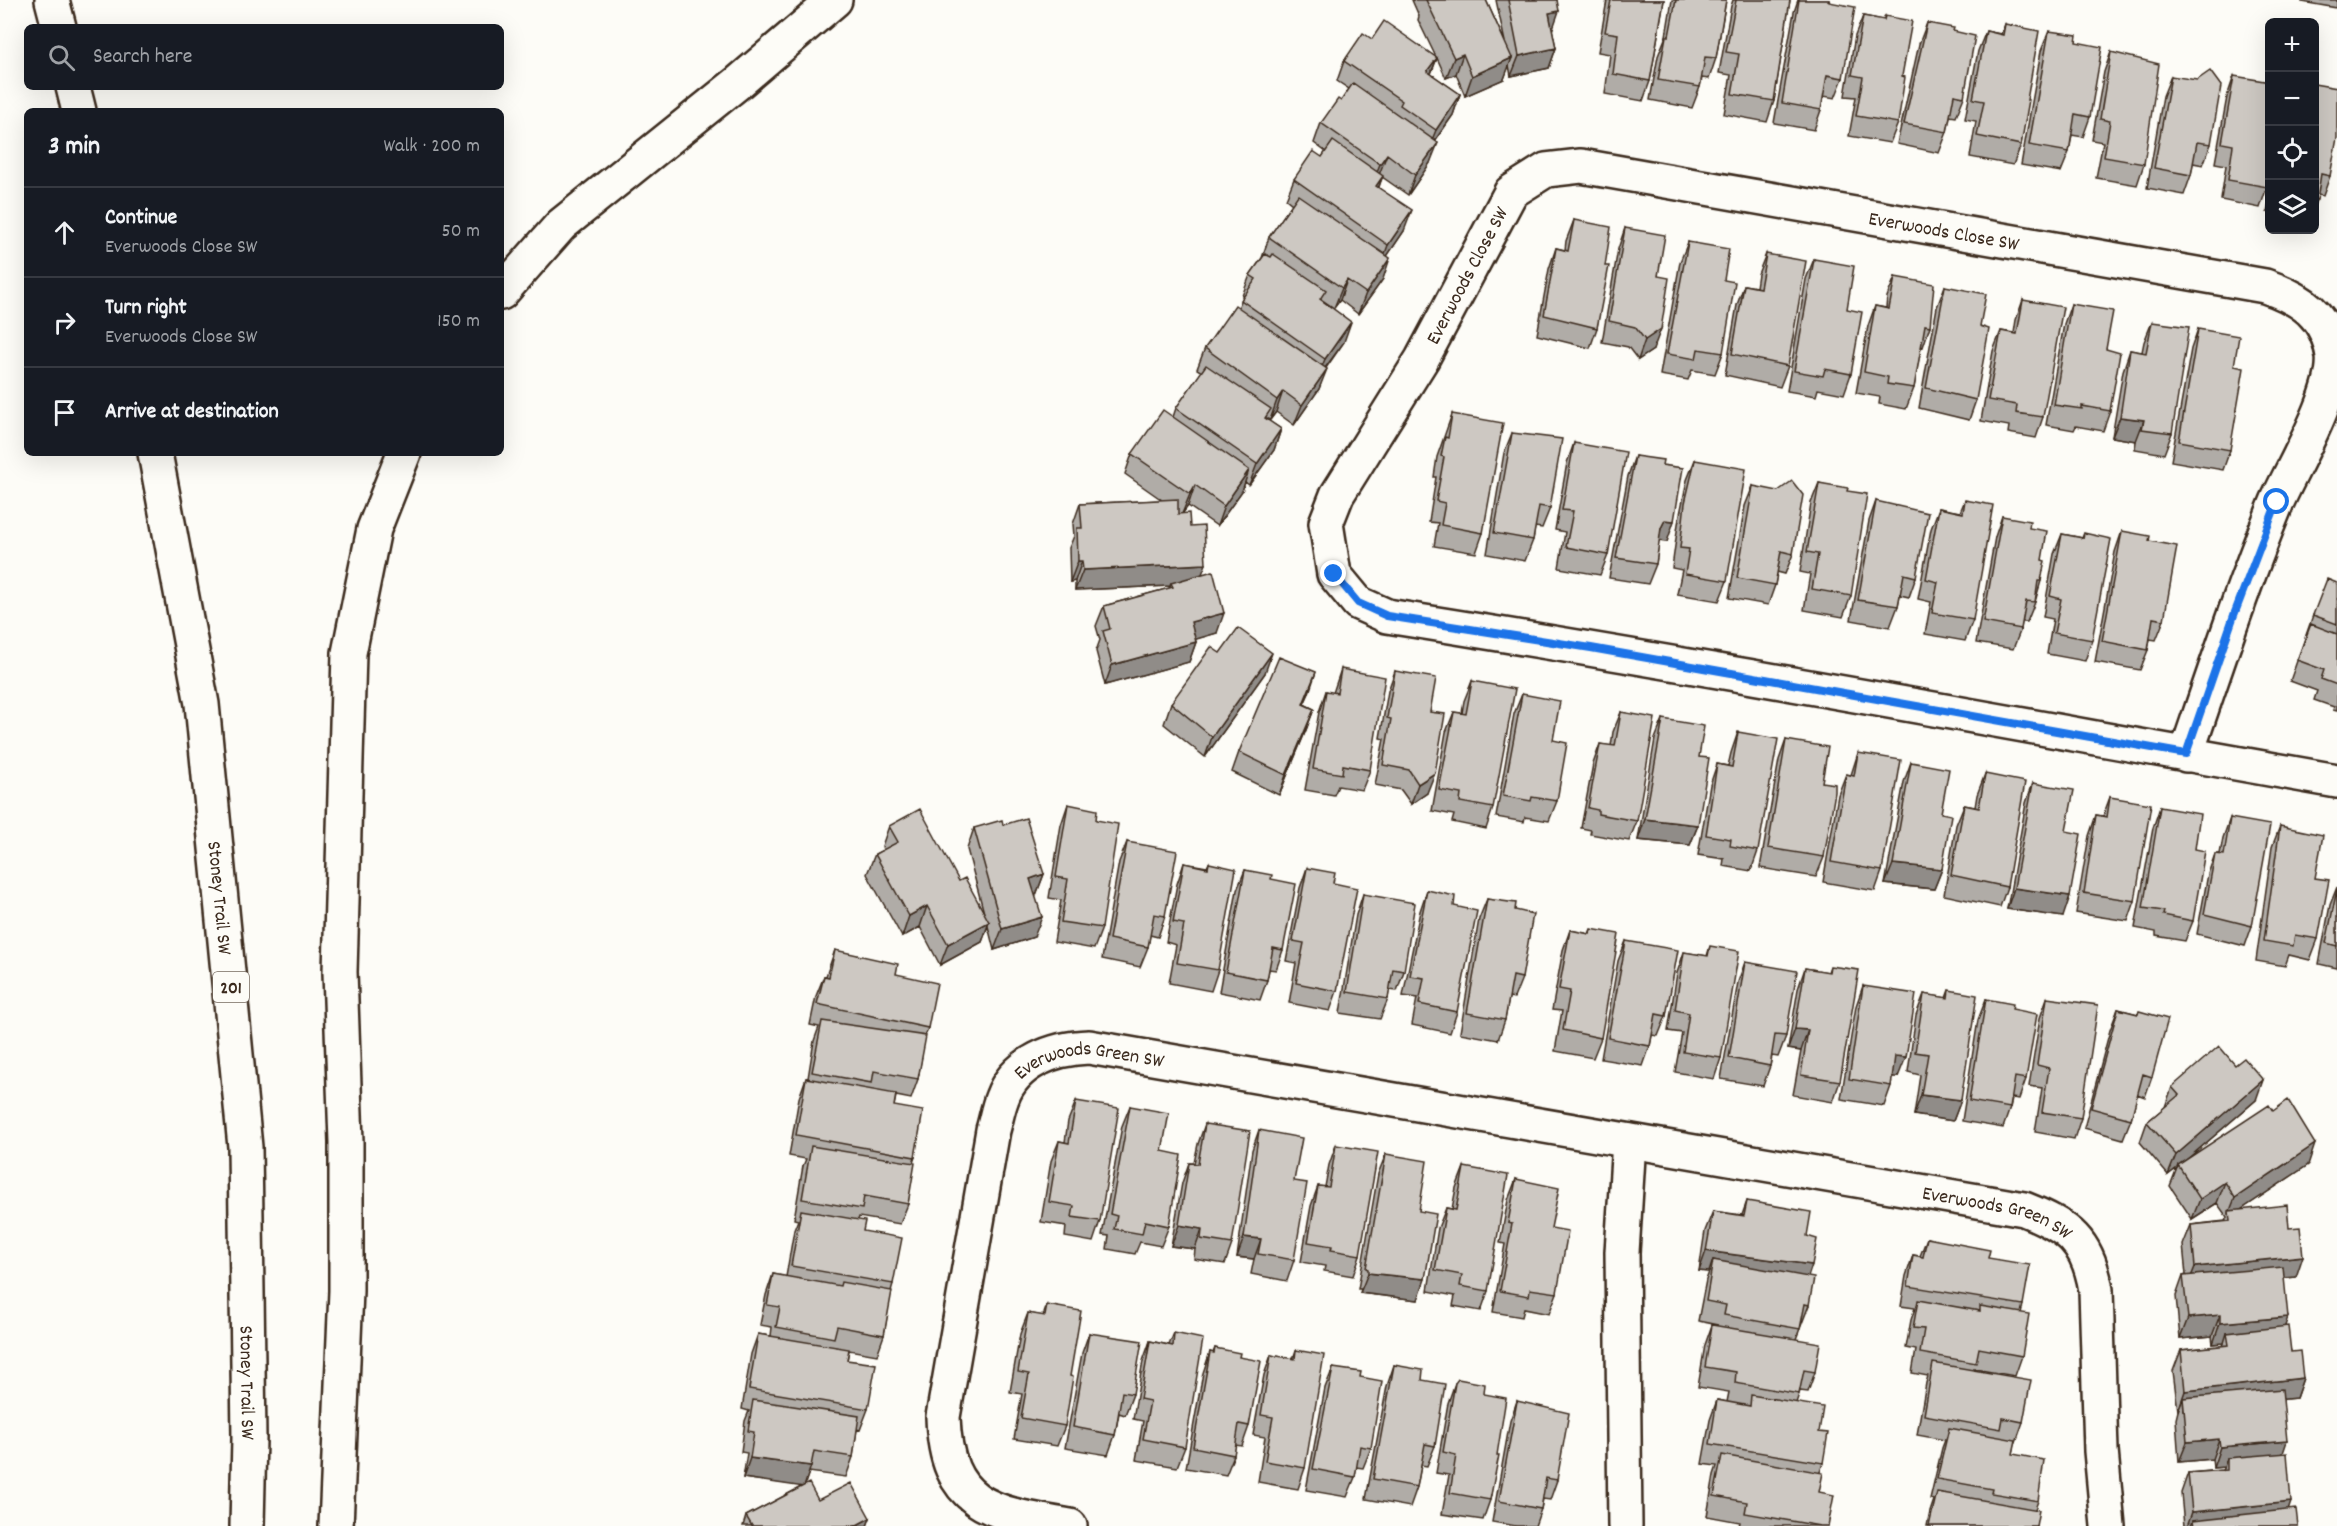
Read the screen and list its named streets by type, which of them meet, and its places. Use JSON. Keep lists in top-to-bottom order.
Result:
{
  "streets": {
    "main road": [
      "Everwoods Close SW",
      "Stoney Trail SW",
      "201",
      "Everwoods Green SW"
    ]
  },
  "page": {
    "map_buttons": ["+", "−"],
    "search": "Search here",
    "heading": ["3 min", "Walk · 200 m"],
    "list": [
      ["Continue", "Everwoods Close SW", "50 m"],
      ["Turn right", "Everwoods Close SW", "150 m"],
      "Arrive at destination"
    ]
  }
}
